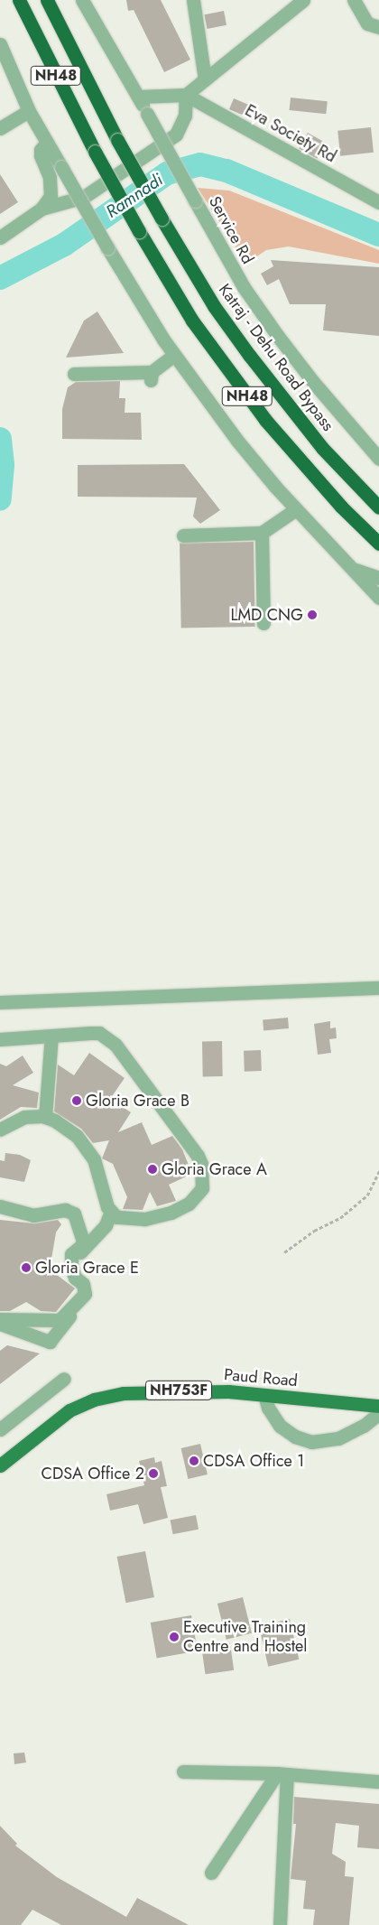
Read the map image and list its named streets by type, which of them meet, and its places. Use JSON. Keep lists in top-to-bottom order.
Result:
{
  "streets": {
    "highway": ["NH48", "Katraj - Dehu Road Bypass"],
    "main road": ["Paud Road", "NH753F"],
    "street": ["Eva Society Rd", "Service Rd"]
  },
  "water": ["Ramnadi"],
  "places": [
    "LMD CNG",
    "Gloria Grace B",
    "Gloria Grace A",
    "Gloria Grace E",
    "CDSA Office 1",
    "CDSA Office 2",
    "Executive Training Centre and Hostel"
  ]
}
